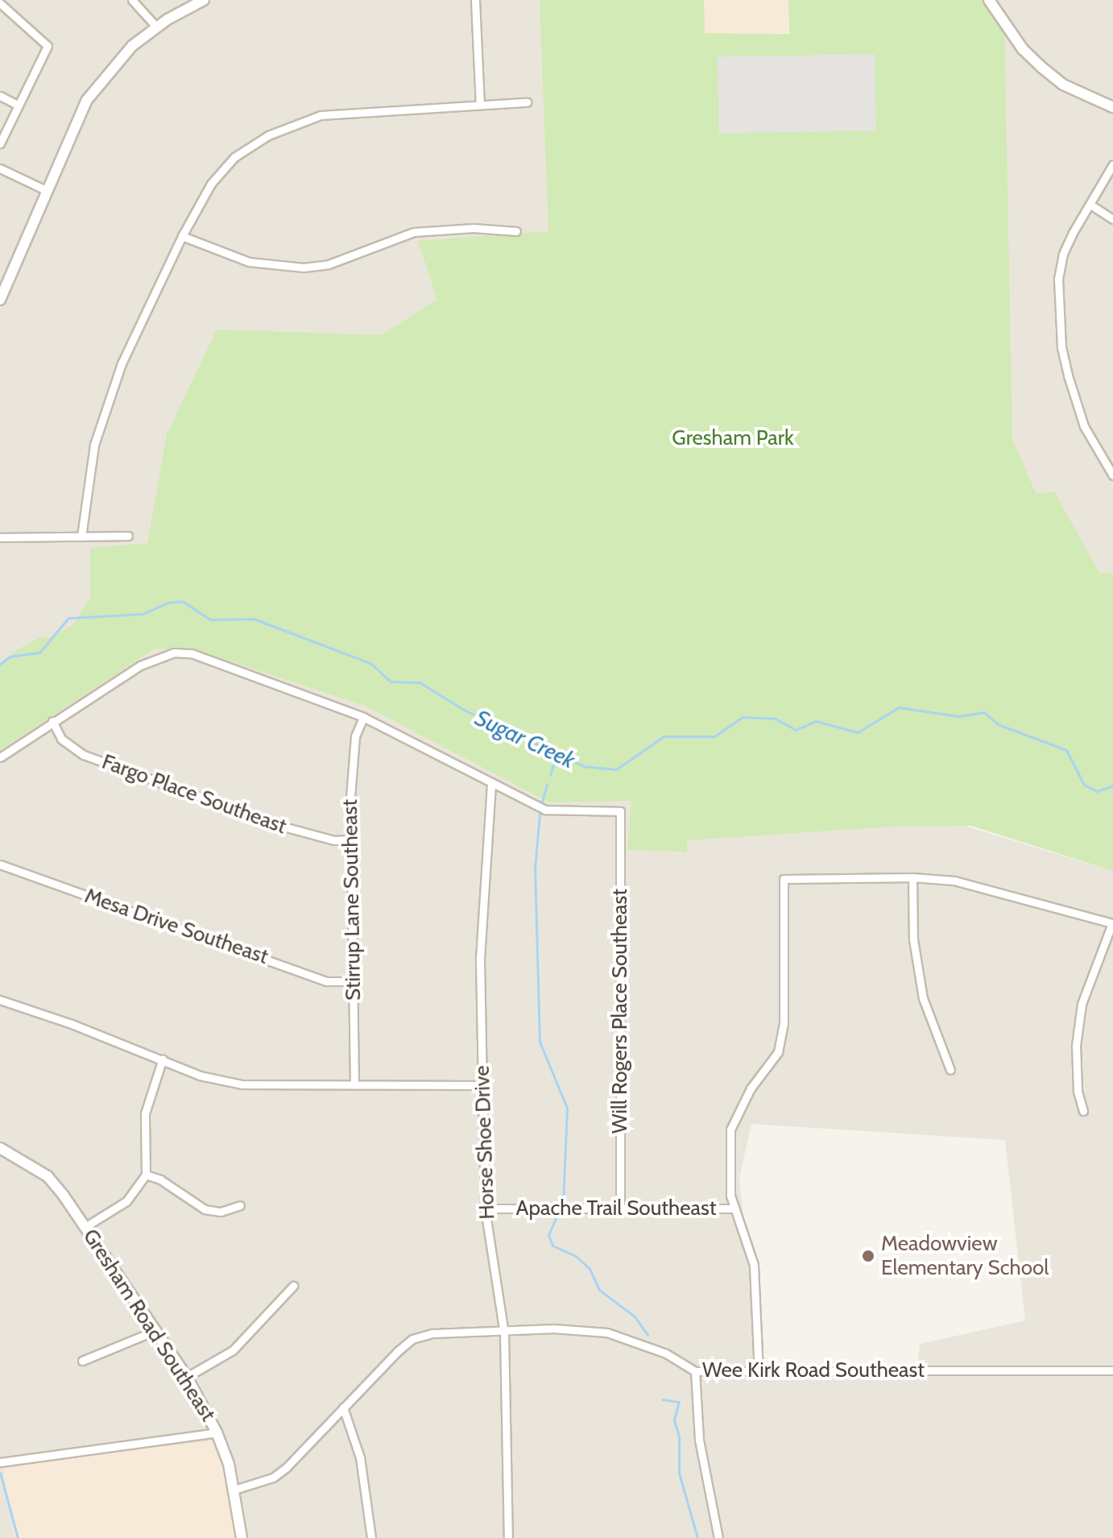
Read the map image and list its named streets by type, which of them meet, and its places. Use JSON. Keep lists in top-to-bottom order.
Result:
{
  "streets": {
    "street": [
      "Fargo Place Southeast",
      "Stirrup Lane Southeast",
      "Mesa Drive Southeast",
      "Will Rogers Place Southeast",
      "Horse Shoe Drive",
      "Apache Trail Southeast",
      "Gresham Road Southeast",
      "Wee Kirk Road Southeast"
    ]
  },
  "crossings": [
    ["Fargo Place Southeast", "Stirrup Lane Southeast"],
    ["Stirrup Lane Southeast", "Mesa Drive Southeast"],
    ["Will Rogers Place Southeast", "Horse Shoe Drive"],
    ["Will Rogers Place Southeast", "Apache Trail Southeast"],
    ["Horse Shoe Drive", "Apache Trail Southeast"],
    ["Horse Shoe Drive", "Wee Kirk Road Southeast"],
    ["Apache Trail Southeast", "Wee Kirk Road Southeast"],
    ["Gresham Road Southeast", "Wee Kirk Road Southeast"]
  ],
  "water": ["Sugar Creek"],
  "parks": ["Gresham Park"],
  "places": ["Meadowview Elementary School"]
}
